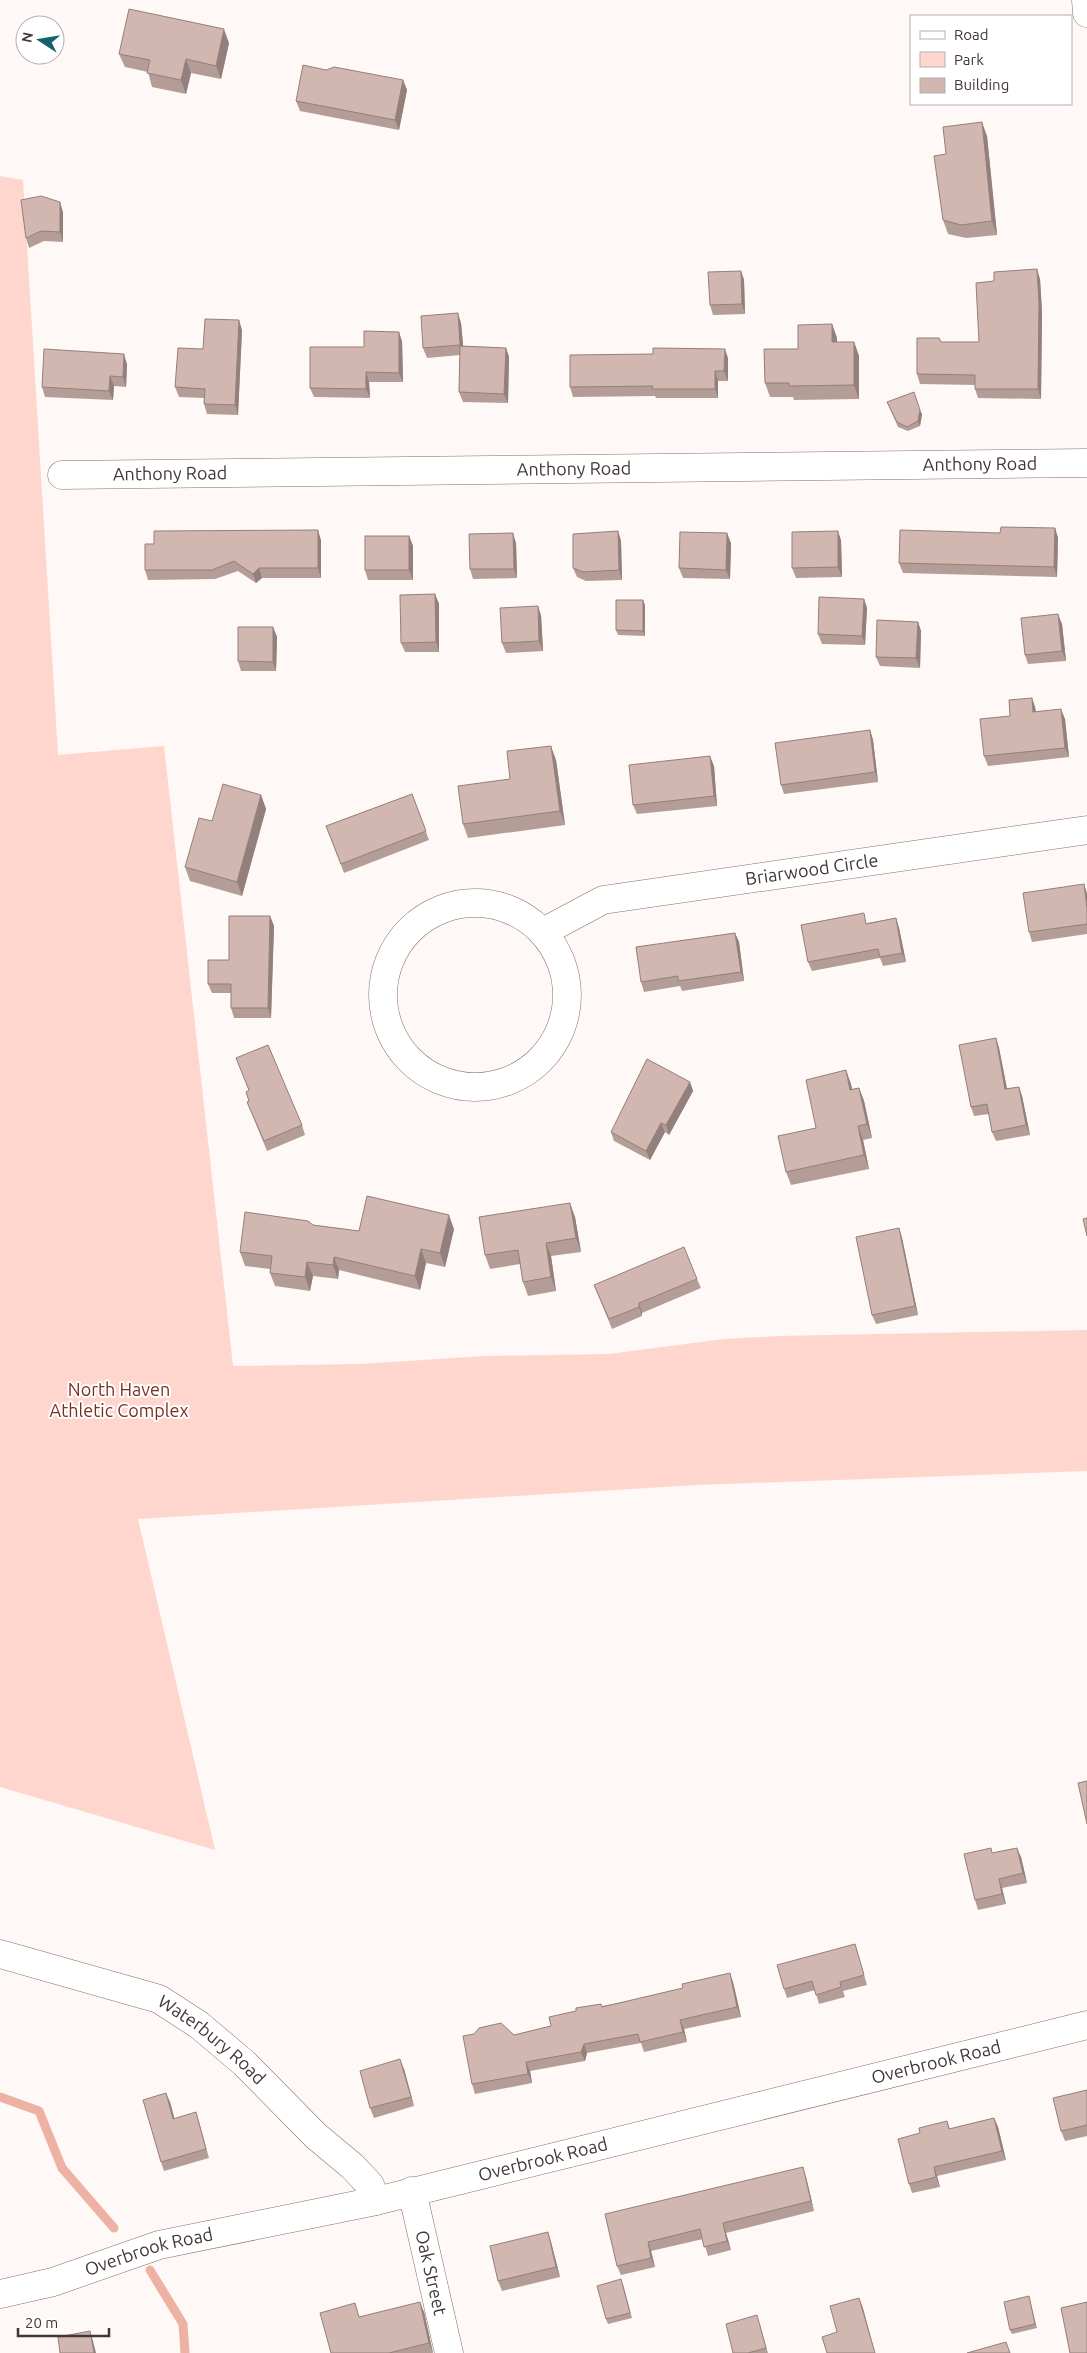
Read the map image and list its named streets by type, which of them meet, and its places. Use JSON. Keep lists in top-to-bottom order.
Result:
{
  "streets": {
    "street": [
      "Anthony Road",
      "Briarwood Circle",
      "Waterbury Road",
      "Overbrook Road",
      "Oak Street"
    ]
  },
  "crossings": [
    ["Waterbury Road", "Overbrook Road"],
    ["Overbrook Road", "Oak Street"]
  ],
  "parks": ["North Haven Athletic Complex"],
  "legend": ["Road", "Park", "Building"],
  "scale_bar": "20 m",
  "north": "left"
}
